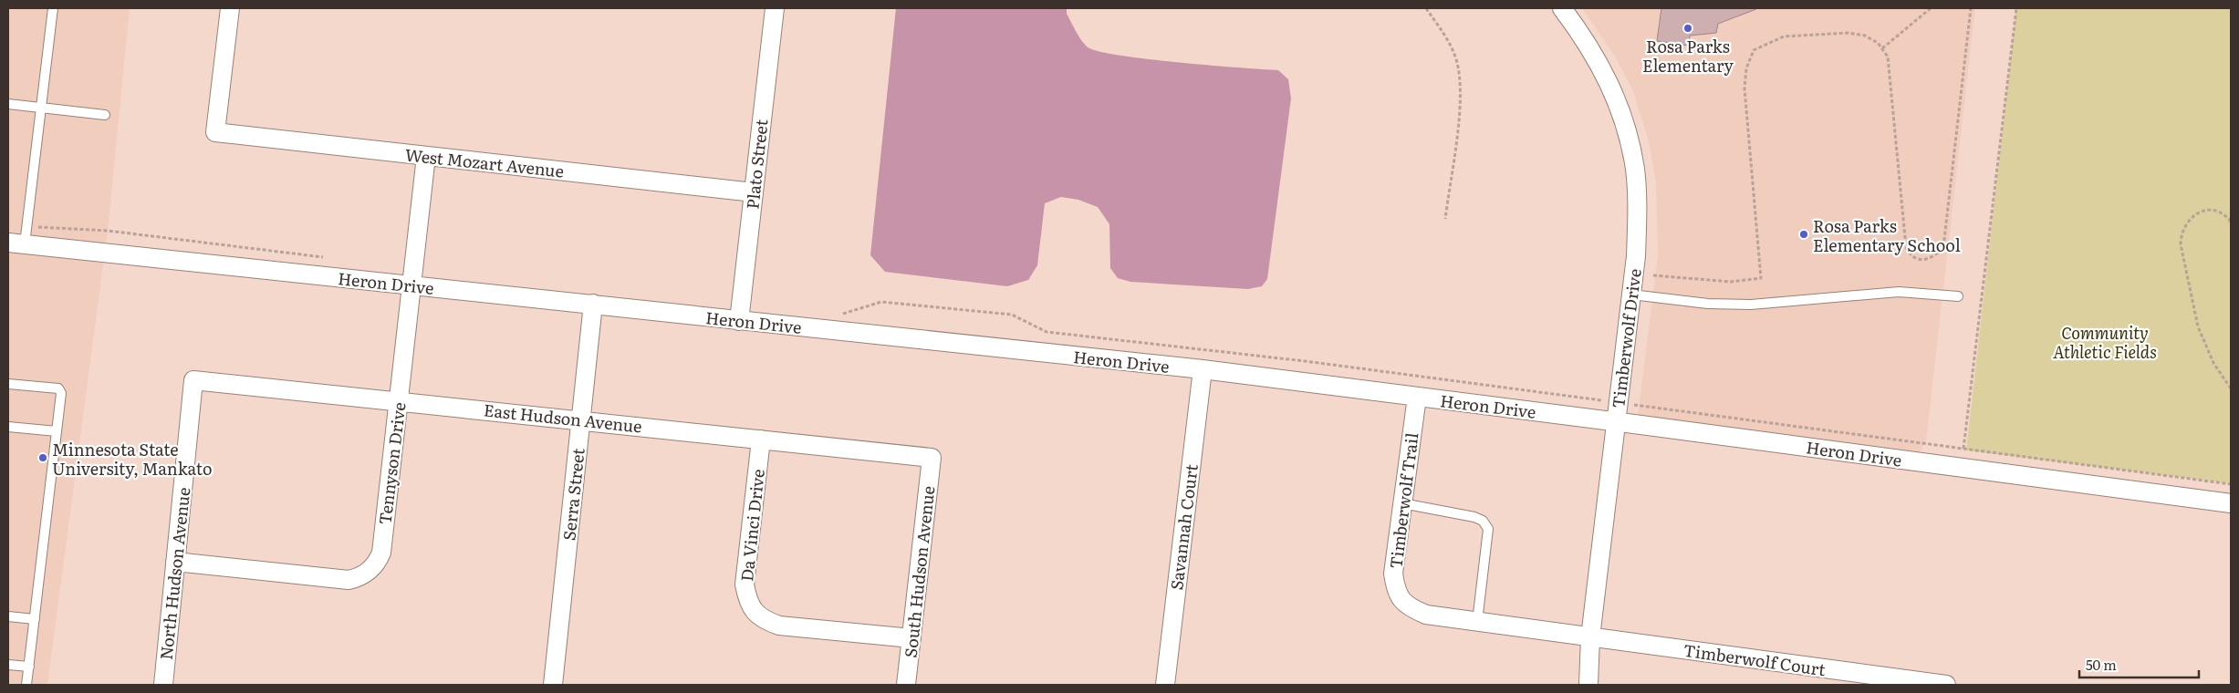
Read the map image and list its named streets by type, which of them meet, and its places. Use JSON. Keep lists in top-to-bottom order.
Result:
{
  "streets": {
    "street": [
      "West Mozart Avenue",
      "Plato Street",
      "Heron Drive",
      "Timberwolf Drive",
      "East Hudson Avenue",
      "Tennyson Drive",
      "Serra Street",
      "Timberwolf Trail",
      "Da Vinci Drive",
      "Savannah Court",
      "South Hudson Avenue",
      "North Hudson Avenue",
      "Timberwolf Court"
    ]
  },
  "crossings": [
    ["West Mozart Avenue", "Plato Street"],
    ["West Mozart Avenue", "Tennyson Drive"],
    ["Plato Street", "Heron Drive"],
    ["Heron Drive", "Timberwolf Drive"],
    ["Heron Drive", "Tennyson Drive"],
    ["Heron Drive", "Serra Street"],
    ["Heron Drive", "Timberwolf Trail"],
    ["Heron Drive", "Savannah Court"],
    ["Timberwolf Drive", "Timberwolf Trail"],
    ["Timberwolf Drive", "Timberwolf Court"],
    ["East Hudson Avenue", "Tennyson Drive"],
    ["East Hudson Avenue", "Serra Street"],
    ["East Hudson Avenue", "Da Vinci Drive"],
    ["East Hudson Avenue", "South Hudson Avenue"],
    ["East Hudson Avenue", "North Hudson Avenue"],
    ["Tennyson Drive", "North Hudson Avenue"],
    ["Timberwolf Trail", "Timberwolf Court"],
    ["Da Vinci Drive", "South Hudson Avenue"]
  ],
  "parks": ["Community Athletic Fields"],
  "places": ["Rosa Parks Elementary", "Rosa Parks Elementary School", "Minnesota State University, Mankato"],
  "scale_bar": "50 m"
}
